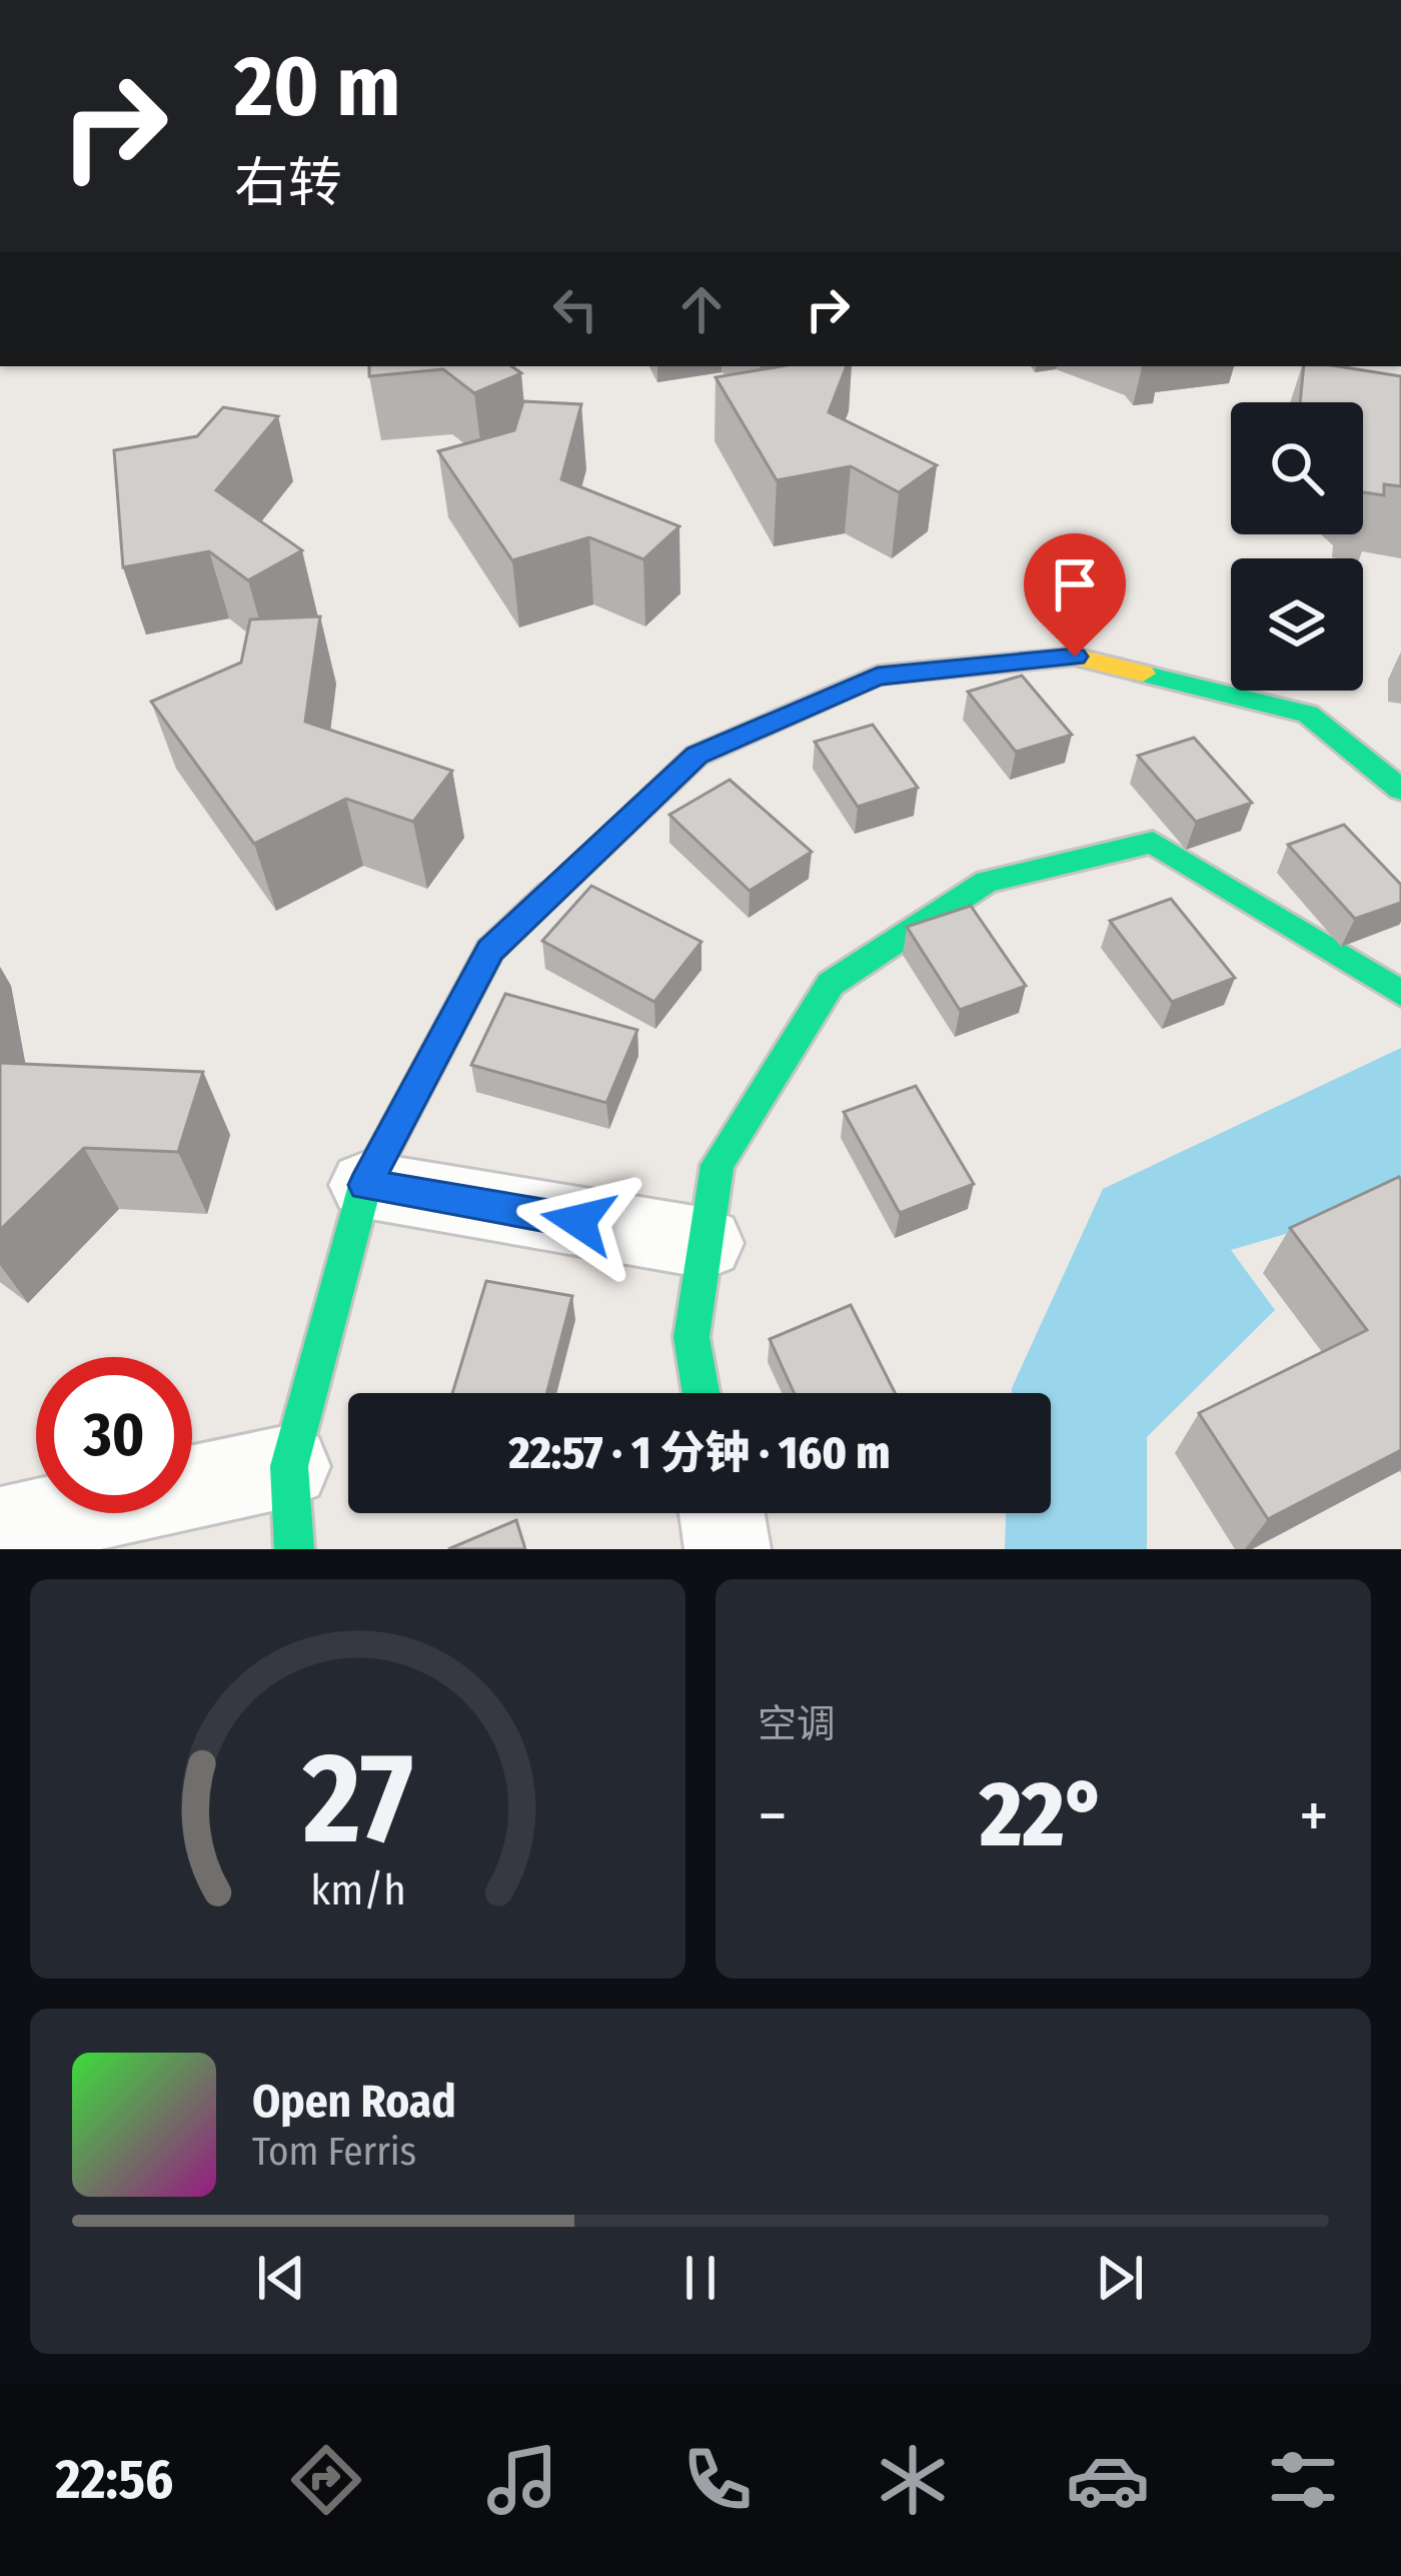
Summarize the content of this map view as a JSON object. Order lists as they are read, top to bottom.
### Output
{
  "page": {
    "turn": ["20 m", "右转"],
    "limit": "30",
    "trip": "22:57 · 1 分钟 · 160 m",
    "tile": "空调",
    "heat": ["−", "22°", "+"],
    "song": ["Open Road", "Tom Ferris"],
    "tabs": "22:56",
    "gauge": ["27", "km/h"]
  }
}
